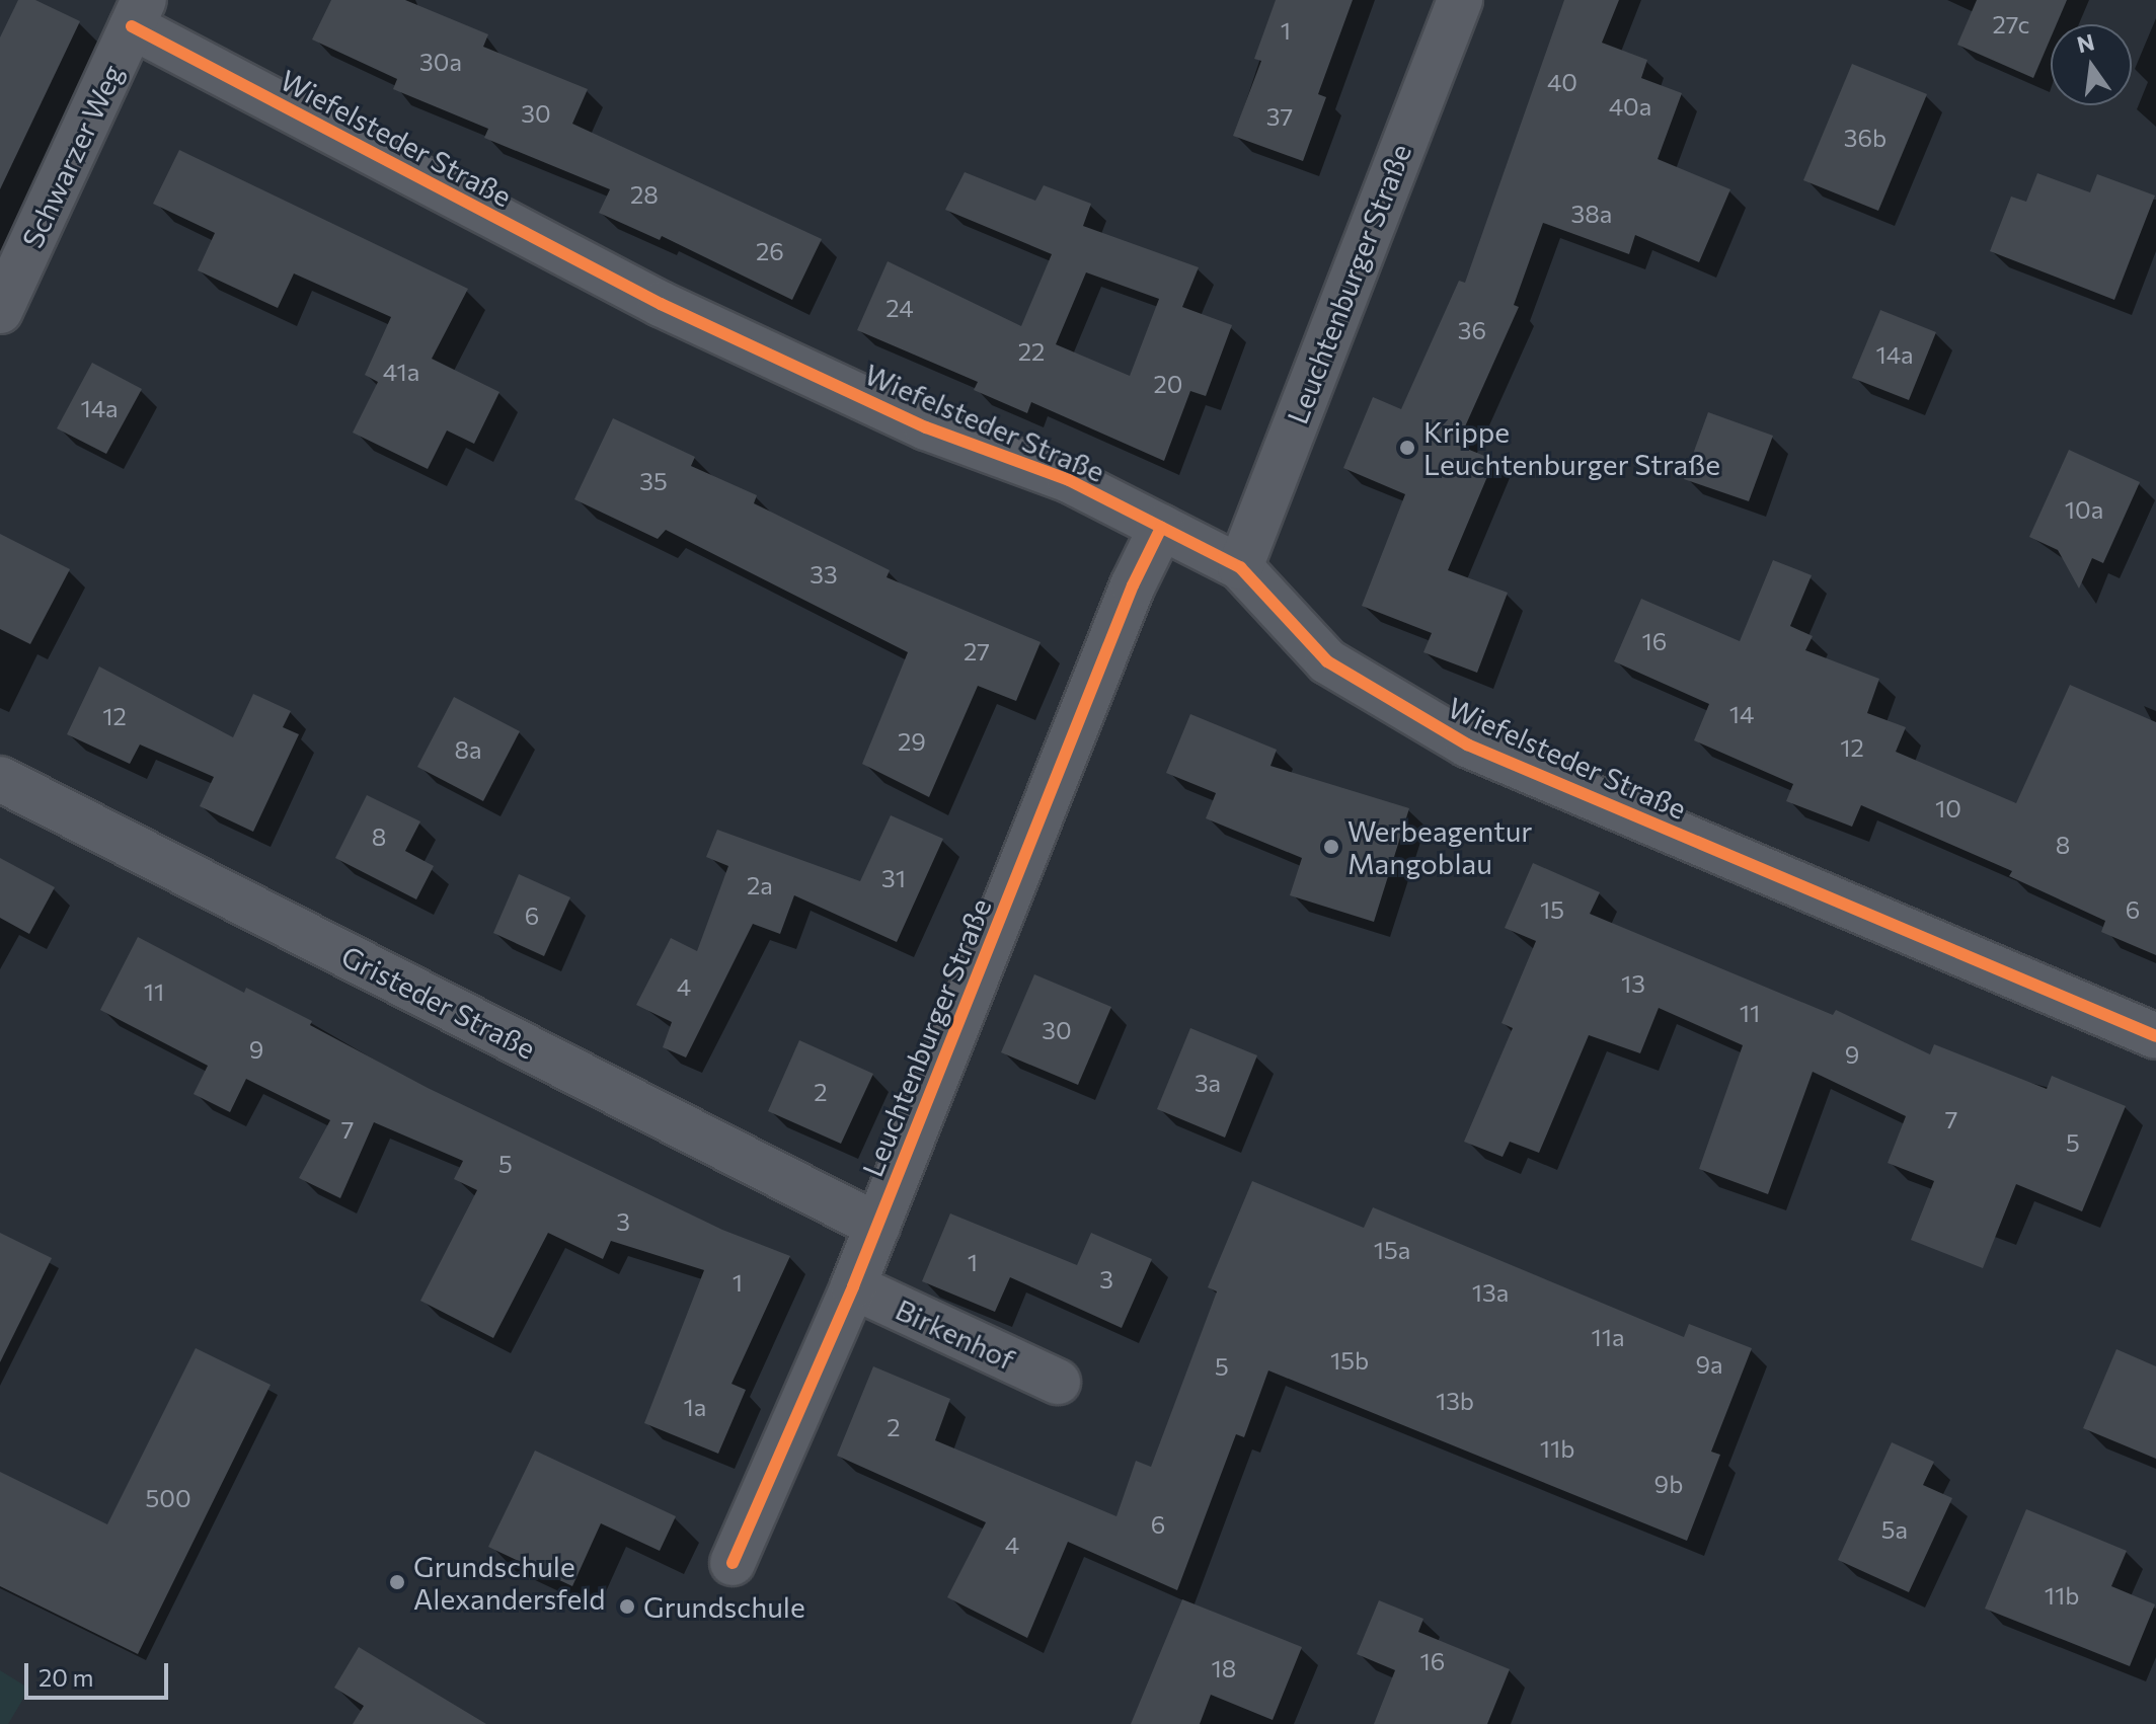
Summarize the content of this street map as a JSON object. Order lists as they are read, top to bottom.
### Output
{
  "streets": {
    "street": [
      "Wiefelsteder Straße",
      "Schwarzer Weg",
      "Leuchtenburger Straße",
      "Gristeder Straße",
      "Birkenhof"
    ]
  },
  "crossings": [
    ["Wiefelsteder Straße", "Schwarzer Weg"],
    ["Wiefelsteder Straße", "Leuchtenburger Straße"],
    ["Leuchtenburger Straße", "Gristeder Straße"],
    ["Leuchtenburger Straße", "Birkenhof"]
  ],
  "places": [
    "Krippe Leuchtenburger Straße",
    "Werbeagentur Mangoblau",
    "Grundschule Alexandersfeld",
    "Grundschule"
  ],
  "house_numbers": [
    "27c",
    "1",
    "30a",
    "40",
    "40a",
    "30",
    "37",
    "36b",
    "28",
    "38a",
    "26",
    "24",
    "36",
    "22",
    "14a",
    "41a",
    "20",
    "14a",
    "35",
    "10a",
    "33",
    "16",
    "27",
    "14",
    "12",
    "29",
    "12",
    "8a",
    "10",
    "8",
    "8",
    "31",
    "2a",
    "15",
    "6",
    "6",
    "13",
    "4",
    "11",
    "11",
    "30",
    "9",
    "9",
    "3a",
    "2",
    "7",
    "7",
    "5",
    "5",
    "3",
    "15a",
    "1",
    "3",
    "1",
    "13a",
    "11a",
    "15b",
    "9a",
    "5",
    "13b",
    "1a",
    "2",
    "11b",
    "9b",
    "500",
    "6",
    "5a",
    "4",
    "11b",
    "16",
    "18"
  ],
  "scale_bar": "20 m",
  "north": "top"
}
